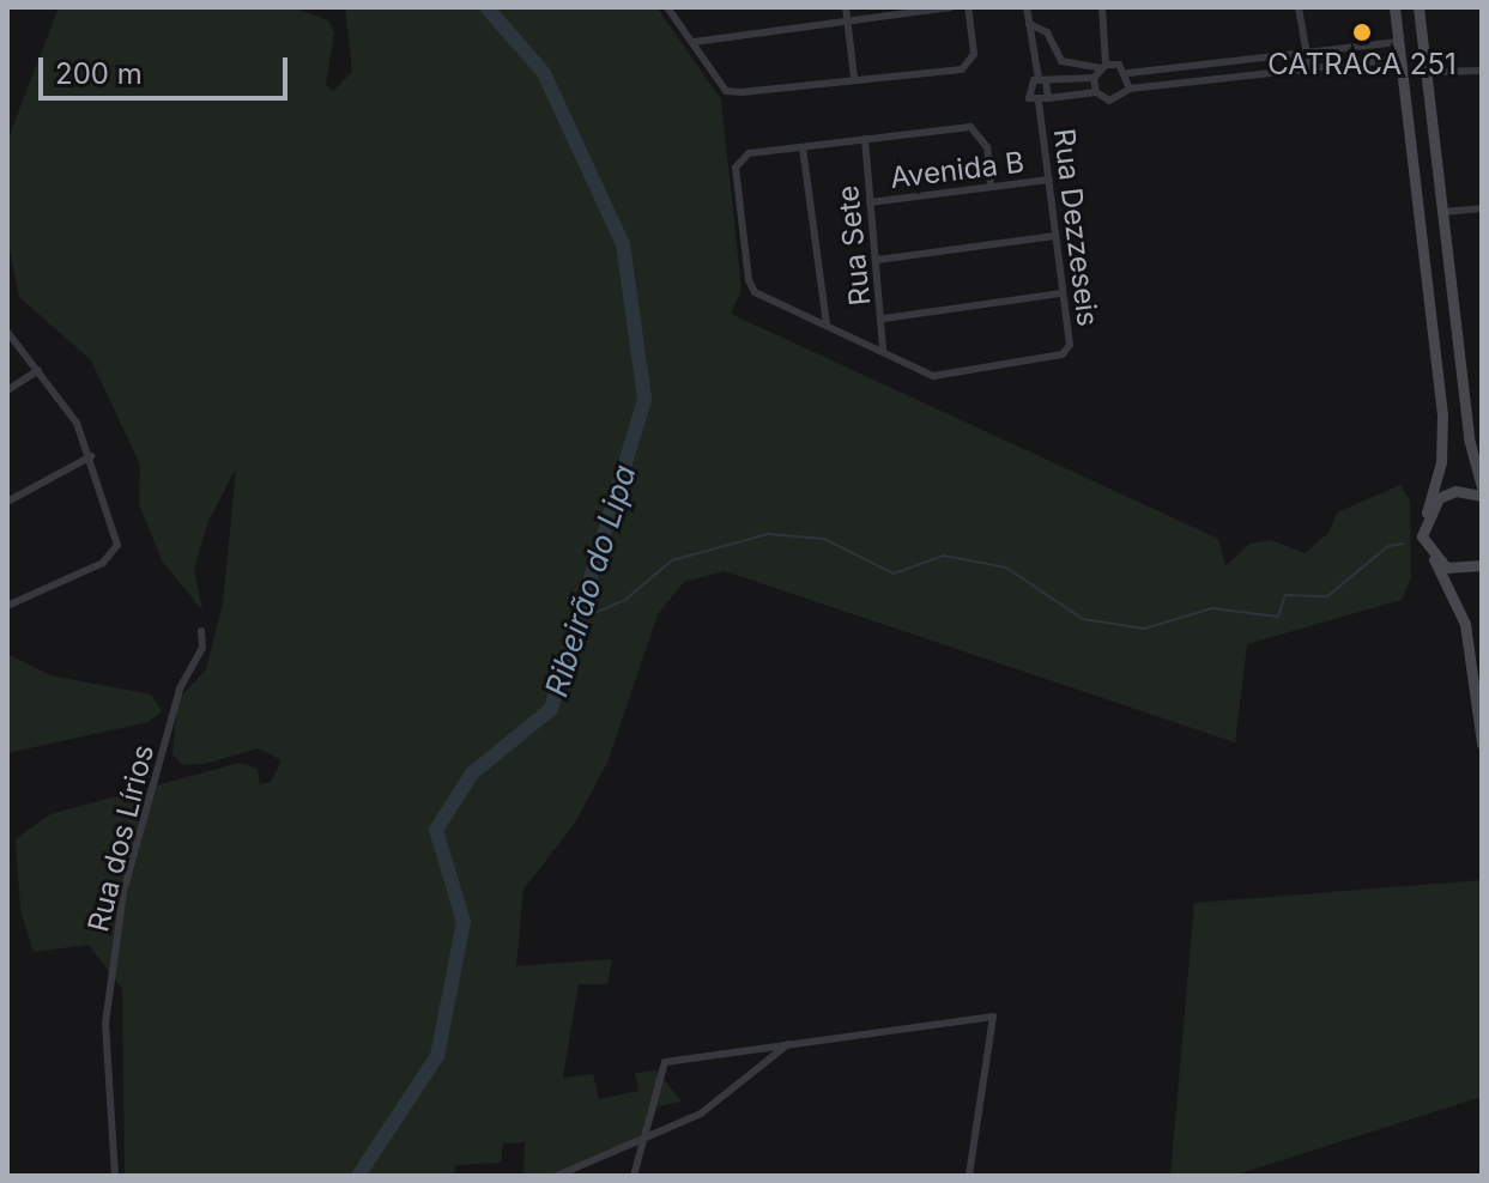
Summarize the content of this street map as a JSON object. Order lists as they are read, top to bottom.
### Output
{
  "streets": {
    "street": [
      "Avenida B",
      "Rua Dezzeseis",
      "Rua Sete",
      "Rua dos Lírios"
    ]
  },
  "crossings": [
    ["Avenida B", "Rua Dezzeseis"],
    ["Avenida B", "Rua Sete"],
    ["Rua Dezzeseis", "Rua Sete"]
  ],
  "water": ["Ribeirão do Lipa"],
  "places": ["CATRACA 251"],
  "scale_bar": "200 m"
}
